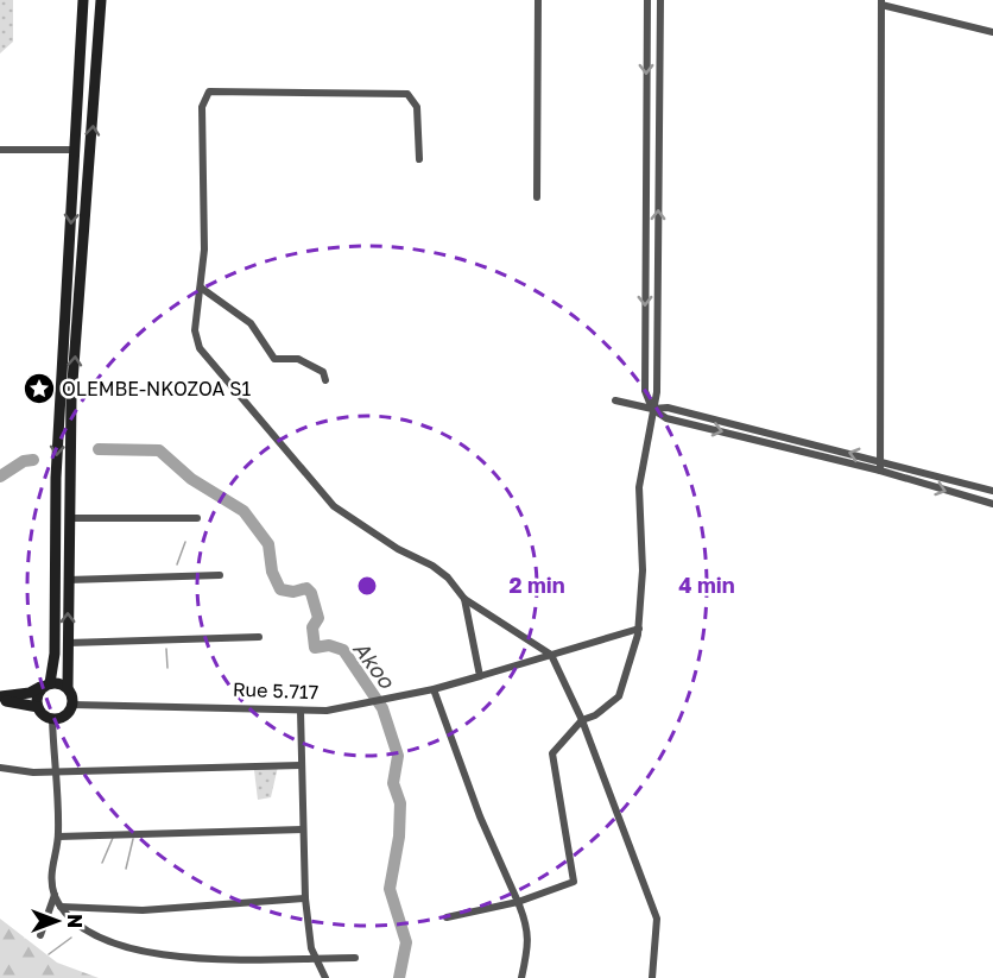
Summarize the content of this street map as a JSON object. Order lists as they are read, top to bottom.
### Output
{
  "streets": {
    "street": ["Rue 5.717"]
  },
  "water": ["Akoo"],
  "places": {
    "place": ["OLEMBE-NKOZOA S1"]
  },
  "north": "right",
  "rings": ["2 min", "4 min"]
}
